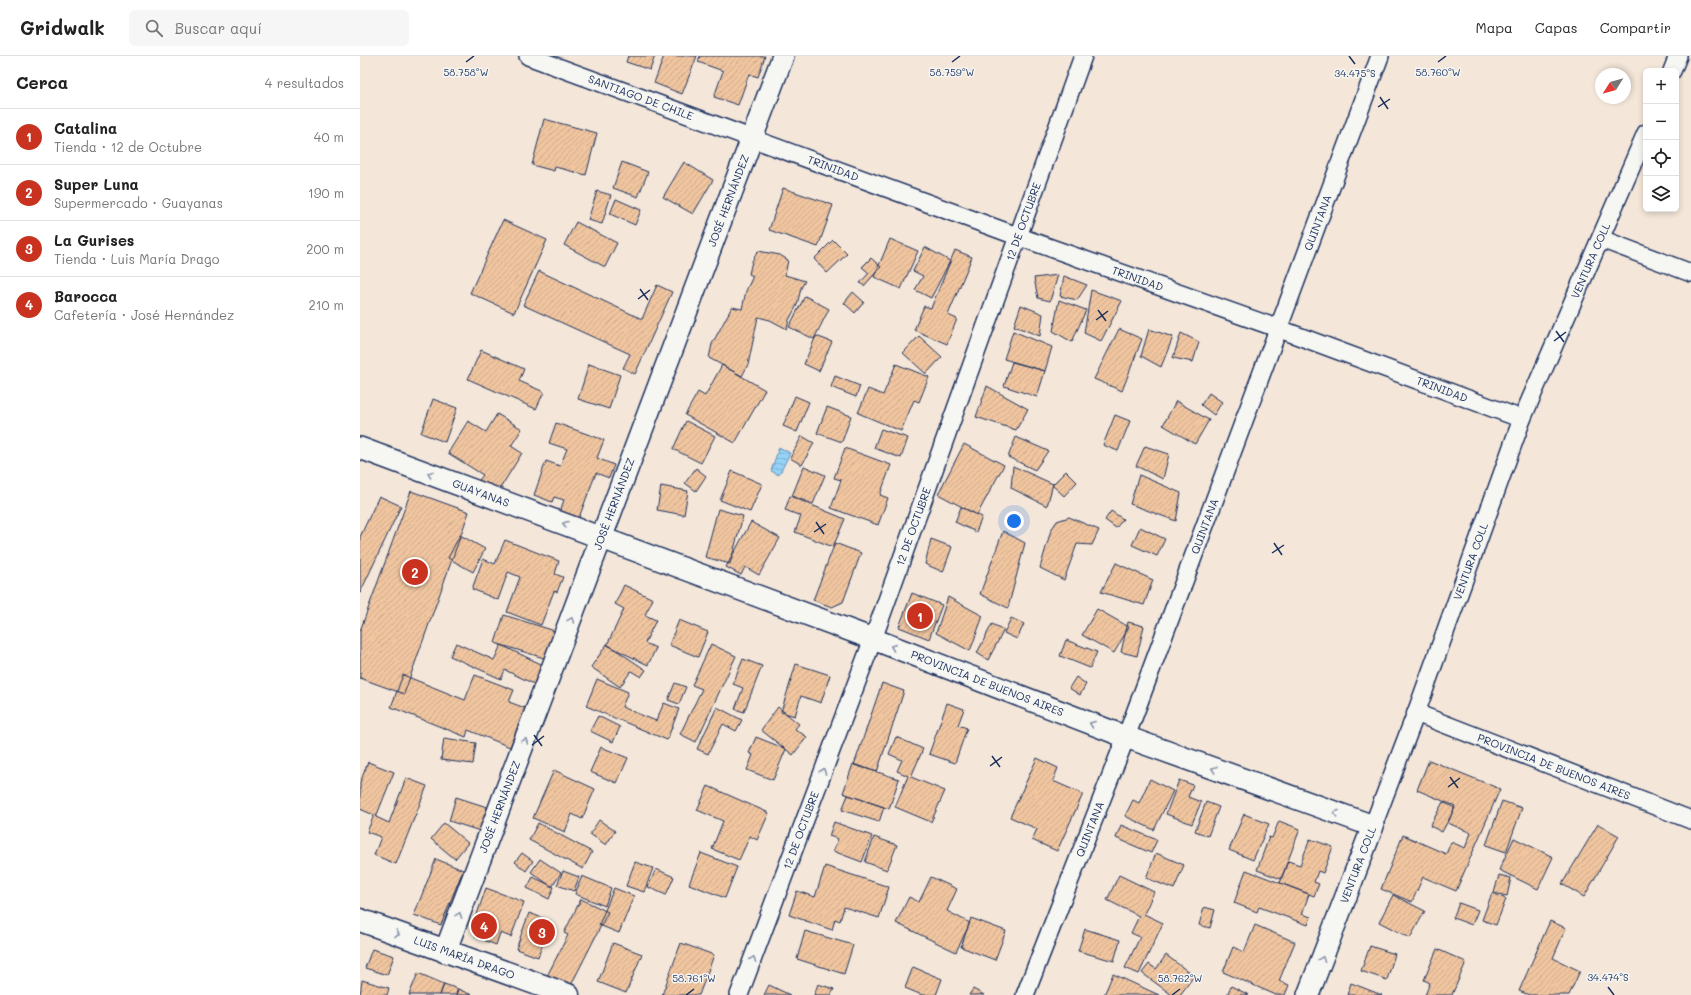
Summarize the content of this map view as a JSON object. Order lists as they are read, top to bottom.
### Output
{
  "streets": {
    "main road": ["LUIS MARÍA DRAGO"],
    "street": [
      "SANTIAGO DE CHILE",
      "TRINIDAD",
      "JOSÉ HERNÁNDEZ",
      "12 DE OCTUBRE",
      "QUINTANA",
      "VENTURA COLL",
      "GUAYANAS",
      "PROVINCIA DE BUENOS AIRES"
    ]
  },
  "crossings": [
    ["SANTIAGO DE CHILE", "TRINIDAD"],
    ["SANTIAGO DE CHILE", "JOSÉ HERNÁNDEZ"],
    ["TRINIDAD", "JOSÉ HERNÁNDEZ"],
    ["TRINIDAD", "12 DE OCTUBRE"],
    ["TRINIDAD", "QUINTANA"],
    ["TRINIDAD", "VENTURA COLL"],
    ["JOSÉ HERNÁNDEZ", "GUAYANAS"],
    ["JOSÉ HERNÁNDEZ", "PROVINCIA DE BUENOS AIRES"],
    ["JOSÉ HERNÁNDEZ", "LUIS MARÍA DRAGO"],
    ["12 DE OCTUBRE", "PROVINCIA DE BUENOS AIRES"],
    ["QUINTANA", "PROVINCIA DE BUENOS AIRES"],
    ["VENTURA COLL", "PROVINCIA DE BUENOS AIRES"],
    ["GUAYANAS", "PROVINCIA DE BUENOS AIRES"]
  ],
  "one_way": [
    "JOSÉ HERNÁNDEZ",
    "12 DE OCTUBRE",
    "GUAYANAS",
    "PROVINCIA DE BUENOS AIRES",
    "LUIS MARÍA DRAGO"
  ],
  "north": "bottom left",
  "page": {
    "header": "Gridwalk",
    "search": "Buscar aquí",
    "nav": ["Mapa", "Capas", "Compartir"],
    "heading": ["Cerca", "4 resultados"],
    "map_buttons": ["+", "−"],
    "list": [
      {
        "mark": "1",
        "name": "Catalina",
        "note": "Tienda · 12 de Octubre",
        "value": "40 m"
      },
      {
        "mark": "2",
        "name": "Super Luna",
        "note": "Supermercado · Guayanas",
        "value": "190 m"
      },
      {
        "mark": "3",
        "name": "La Gurises",
        "note": "Tienda · Luis María Drago",
        "value": "200 m"
      },
      {
        "mark": "4",
        "name": "Barocca",
        "note": "Cafetería · José Hernández",
        "value": "210 m"
      }
    ],
    "pins": [
      "2",
      "1",
      "4",
      "3"
    ]
  },
  "coordinates": [
    "58.758°W",
    "58.759°W",
    "58.760°W",
    "34.475°S",
    "34.474°S",
    "58.761°W",
    "58.762°W"
  ]
}
